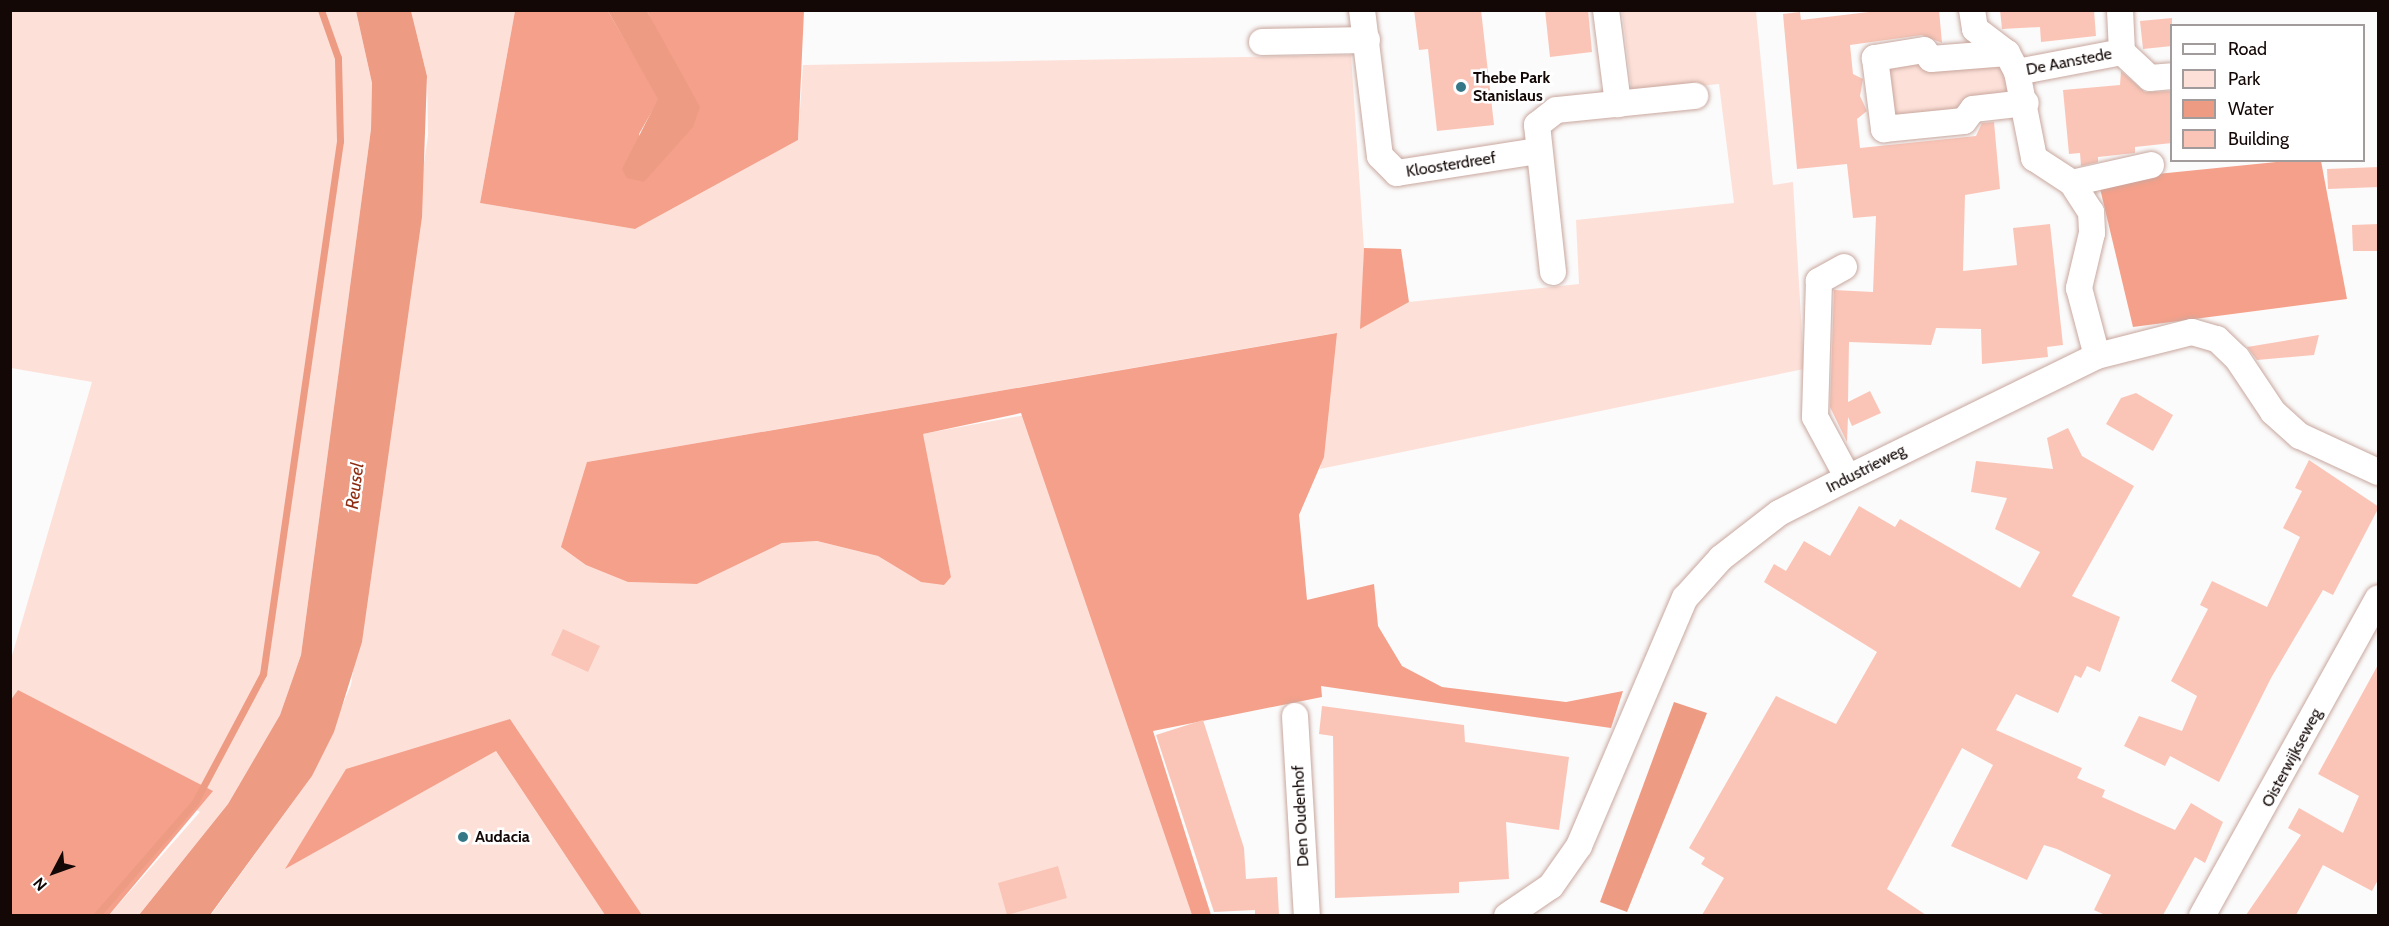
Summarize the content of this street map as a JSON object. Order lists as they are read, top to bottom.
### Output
{
  "streets": {
    "street": [
      "De Aanstede",
      "Kloosterdreef",
      "Industrieweg",
      "Oisterwijkseweg",
      "Den Oudenhof"
    ]
  },
  "crossings": [
    ["De Aanstede", "Industrieweg"]
  ],
  "water": ["Reusel"],
  "places": ["Thebe Park Stanislaus", "Audacia"],
  "legend": [
    "Road",
    "Park",
    "Water",
    "Building"
  ],
  "north": "bottom left"
}
